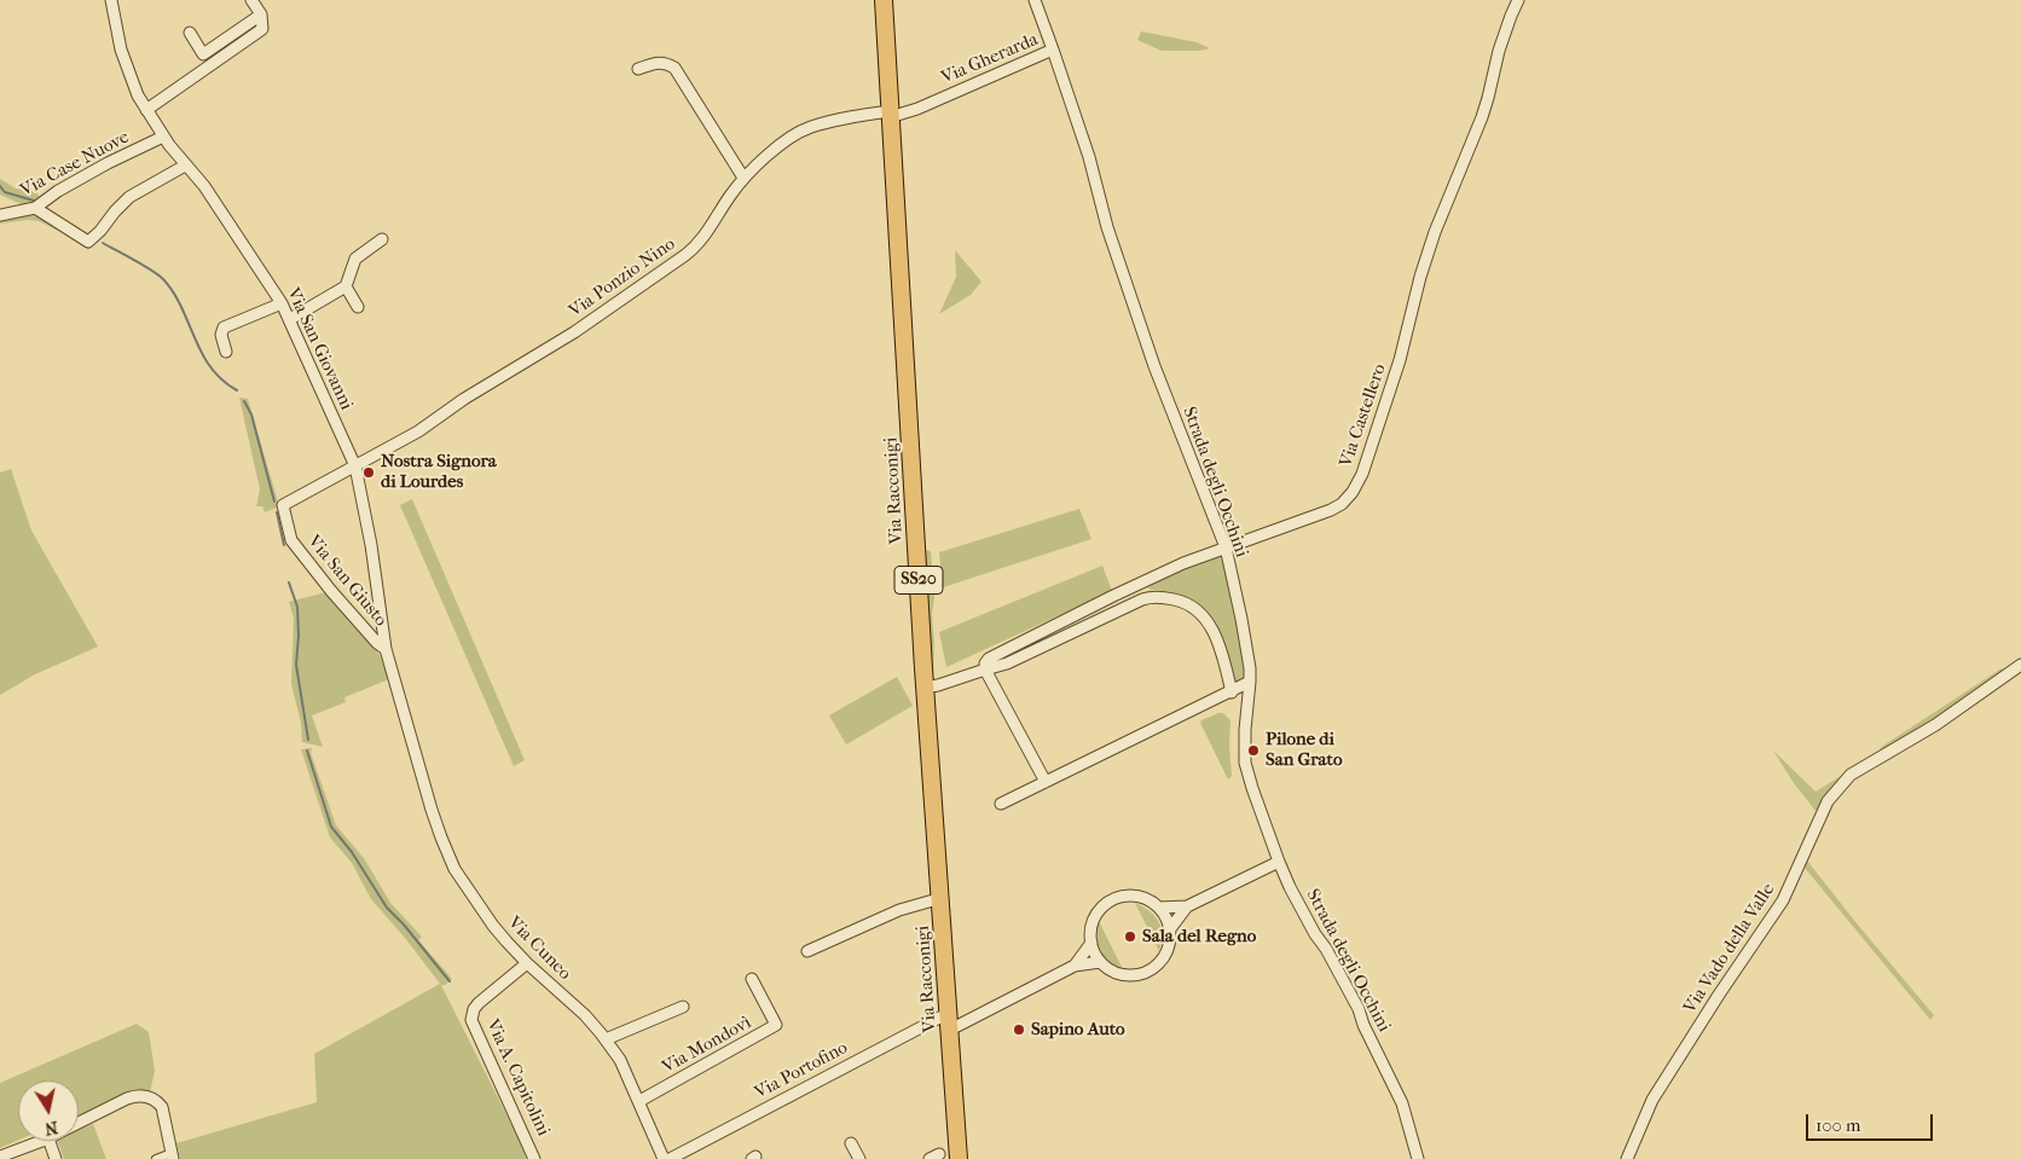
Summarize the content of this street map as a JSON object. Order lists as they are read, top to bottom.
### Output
{
  "streets": {
    "main road": ["Via Racconigi", "SS20"],
    "street": [
      "Via Gherarda",
      "Via Case Nuove",
      "Via Ponzio Nino",
      "Via San Giovanni",
      "Via Castellero",
      "Strada degli Occhini",
      "Via San Giusto",
      "Via Cuneo",
      "Via Vado della Valle",
      "Via Mondovì",
      "Via Portofino",
      "Via A. Capitolini"
    ]
  },
  "crossings": [
    ["Via Gherarda", "Via Ponzio Nino"],
    ["Via Gherarda", "Strada degli Occhini"],
    ["Via Gherarda", "Via Racconigi"],
    ["Via Case Nuove", "Via San Giovanni"],
    ["Via Ponzio Nino", "Via San Giovanni"],
    ["Via Ponzio Nino", "Via Racconigi"],
    ["Via Ponzio Nino", "Via San Giusto"],
    ["Via San Giovanni", "Via San Giusto"],
    ["Via San Giovanni", "Via Cuneo"],
    ["Via Castellero", "Strada degli Occhini"],
    ["Via Castellero", "Via Racconigi"],
    ["Via Racconigi", "Via Portofino"],
    ["Via Cuneo", "Via Mondovì"],
    ["Via Cuneo", "Via A. Capitolini"]
  ],
  "places": [
    "Nostra Signora di Lourdes",
    "Pilone di San Grato",
    "Sala del Regno",
    "Sapino Auto"
  ],
  "scale_bar": "100 m",
  "north": "bottom"
}
